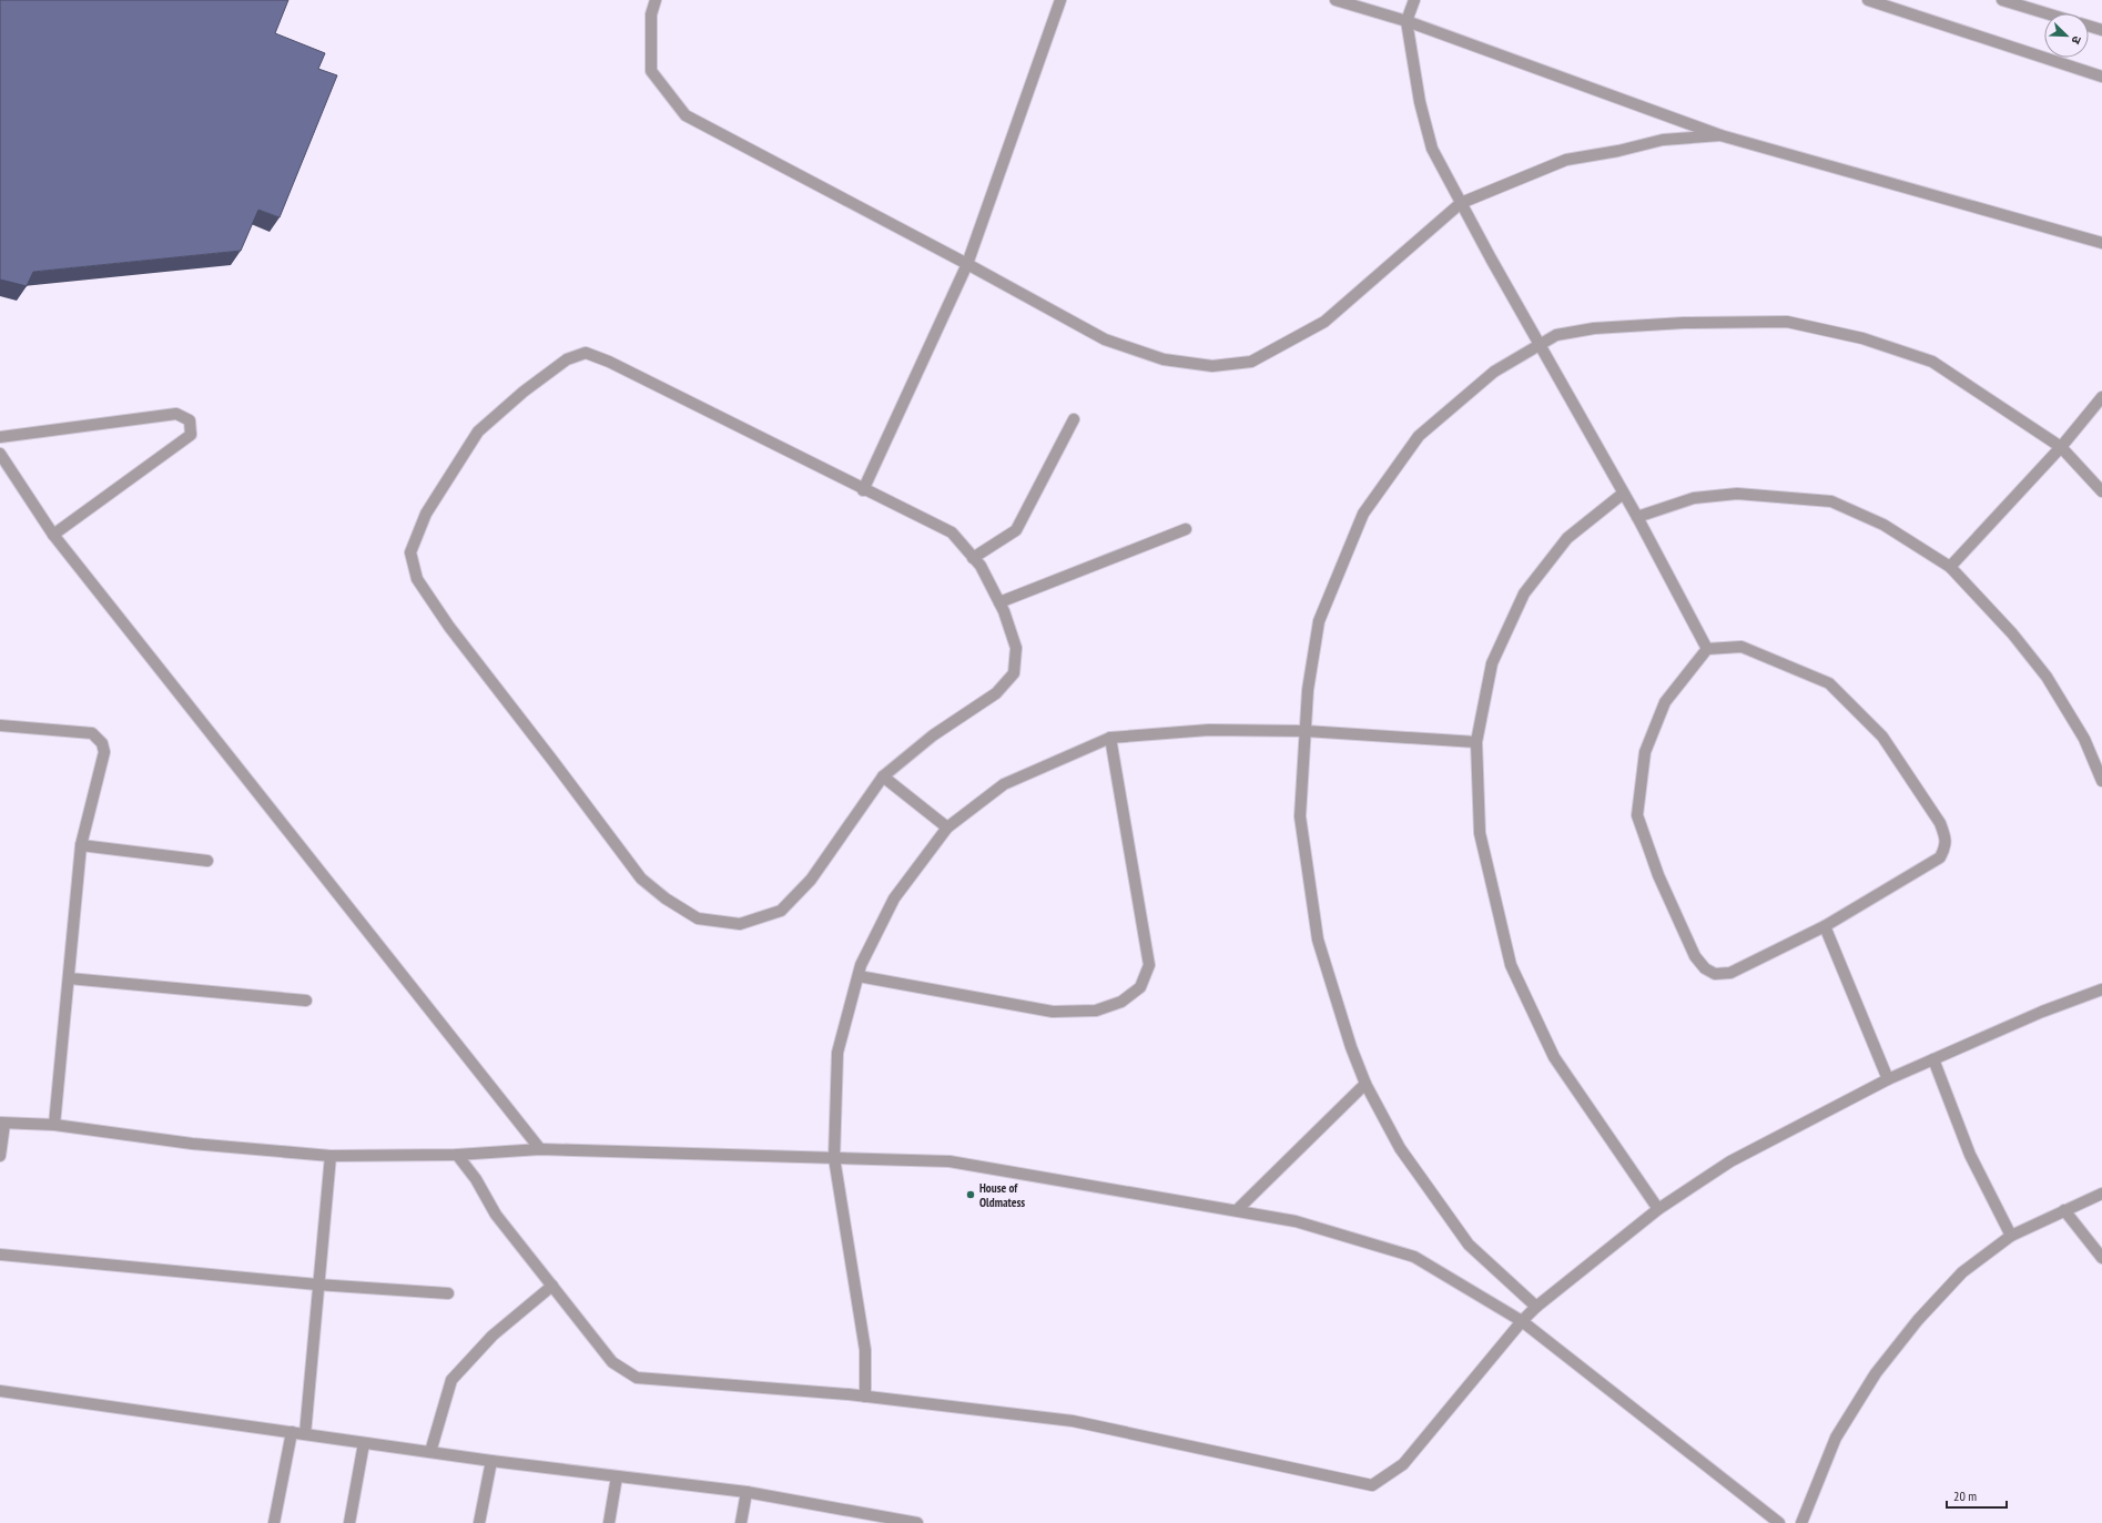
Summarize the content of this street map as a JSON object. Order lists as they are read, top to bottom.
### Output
{
  "places": ["House of Oldmatess"],
  "scale_bar": "20 m",
  "north": "bottom right"
}
